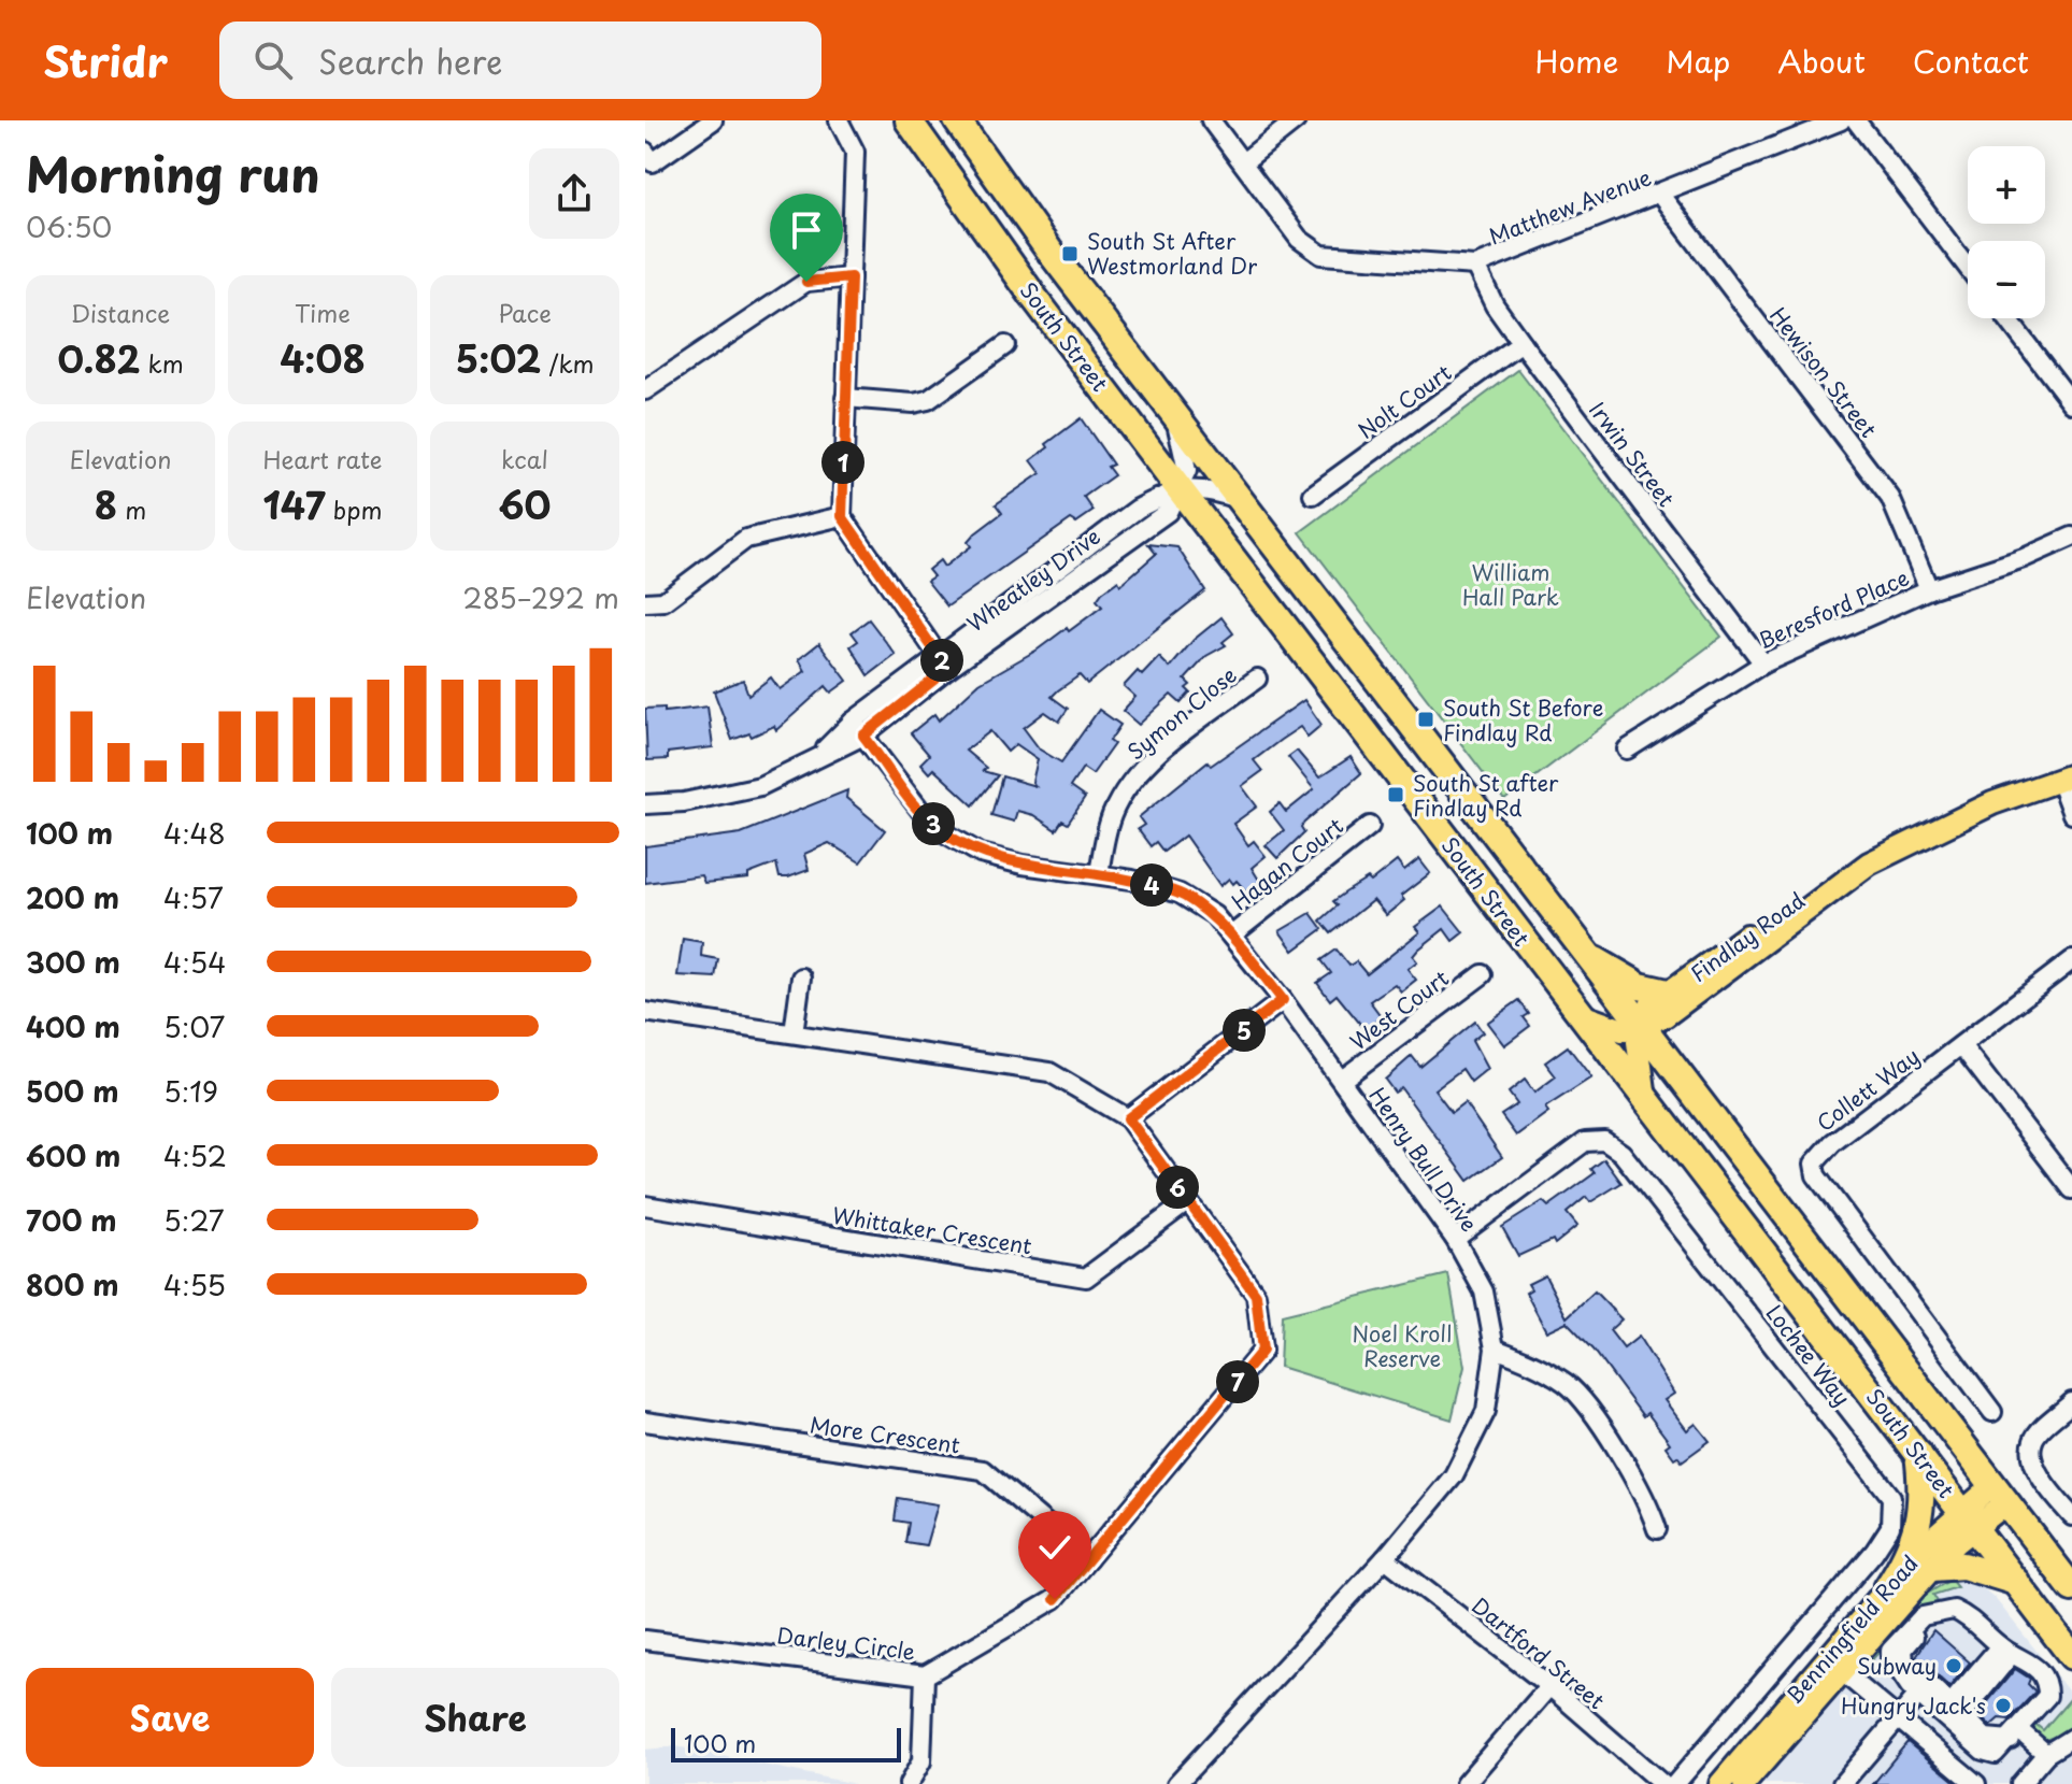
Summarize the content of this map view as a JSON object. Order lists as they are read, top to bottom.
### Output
{
  "streets": {
    "highway": ["South Street"],
    "main road": ["Findlay Road", "Benningfield Road"],
    "street": [
      "Matthew Avenue",
      "Hewison Street",
      "Nolt Court",
      "Irwin Street",
      "Wheatley Drive",
      "Beresford Place",
      "Symon Close",
      "Hagan Court",
      "West Court",
      "Collett Way",
      "Henry Bull Drive",
      "Whittaker Crescent",
      "Lochee Way",
      "More Crescent",
      "Darley Circle",
      "Dartford Street"
    ]
  },
  "crossings": [
    ["Matthew Avenue", "Hewison Street"],
    ["Matthew Avenue", "Irwin Street"],
    ["South Street", "Wheatley Drive"],
    ["South Street", "Findlay Road"],
    ["South Street", "Benningfield Road"],
    ["Hewison Street", "Beresford Place"],
    ["Nolt Court", "Irwin Street"],
    ["Irwin Street", "Beresford Place"],
    ["Wheatley Drive", "Henry Bull Drive"],
    ["Symon Close", "Henry Bull Drive"],
    ["Hagan Court", "Henry Bull Drive"],
    ["West Court", "Henry Bull Drive"],
    ["Henry Bull Drive", "Lochee Way"],
    ["Henry Bull Drive", "Dartford Street"],
    ["Whittaker Crescent", "Darley Circle"],
    ["More Crescent", "Darley Circle"]
  ],
  "parks": ["William Hall Park", "Noel Kroll Reserve"],
  "places": {
    "transit": ["South St After Westmorland Dr", "South St Before Findlay Rd", "South St after Findlay Rd"],
    "other": ["Subway", "Hungry Jack's"]
  },
  "scale_bar": "100 m",
  "page": {
    "header": "Stridr",
    "search": "Search here",
    "nav": [
      "Home",
      "Map",
      "About",
      "Contact"
    ],
    "heading": ["Morning run", "06:50"],
    "map_buttons": ["+", "−"],
    "stats": [
      ["Distance", "0.82 km"],
      ["Time", "4:08"],
      ["Pace", "5:02 /km"],
      ["Elevation", "8 m"],
      ["Heart rate", "147 bpm"],
      ["kcal", "60"]
    ],
    "pins": [
      "1",
      "2",
      "3",
      "4",
      "5",
      "6",
      "7"
    ],
    "chart": ["Elevation", "285–292 m"],
    "list": [
      {
        "name": "100 m",
        "note": "4:48"
      },
      {
        "name": "200 m",
        "note": "4:57"
      },
      {
        "name": "300 m",
        "note": "4:54"
      },
      {
        "name": "400 m",
        "note": "5:07"
      },
      {
        "name": "500 m",
        "note": "5:19"
      },
      {
        "name": "600 m",
        "note": "4:52"
      },
      {
        "name": "700 m",
        "note": "5:27"
      },
      {
        "name": "800 m",
        "note": "4:55"
      }
    ],
    "buttons": ["Save", "Share"],
    "scale": "100 m"
  }
}
